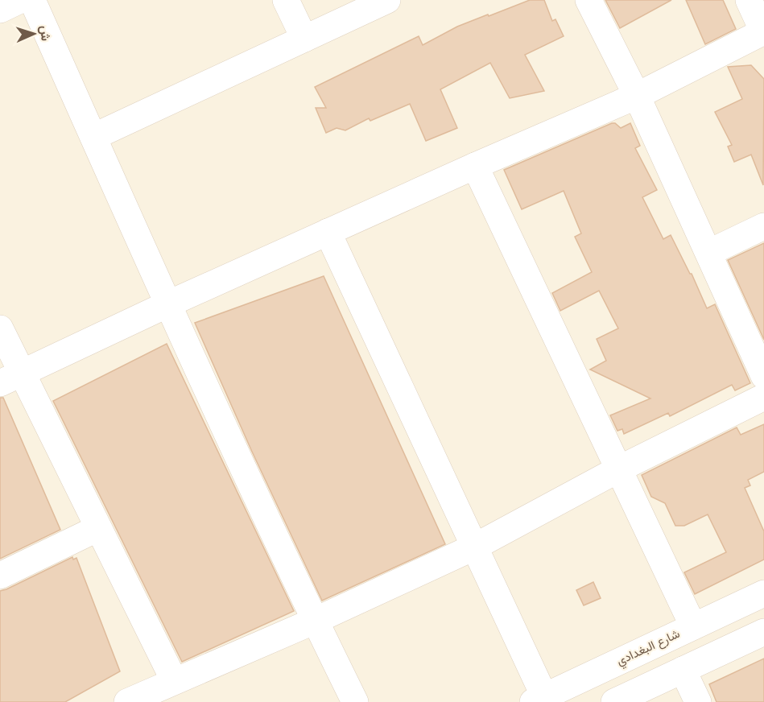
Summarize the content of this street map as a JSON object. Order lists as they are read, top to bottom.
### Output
{
  "streets": {
    "street": ["شارع البغدادي"]
  },
  "north": "right"
}
